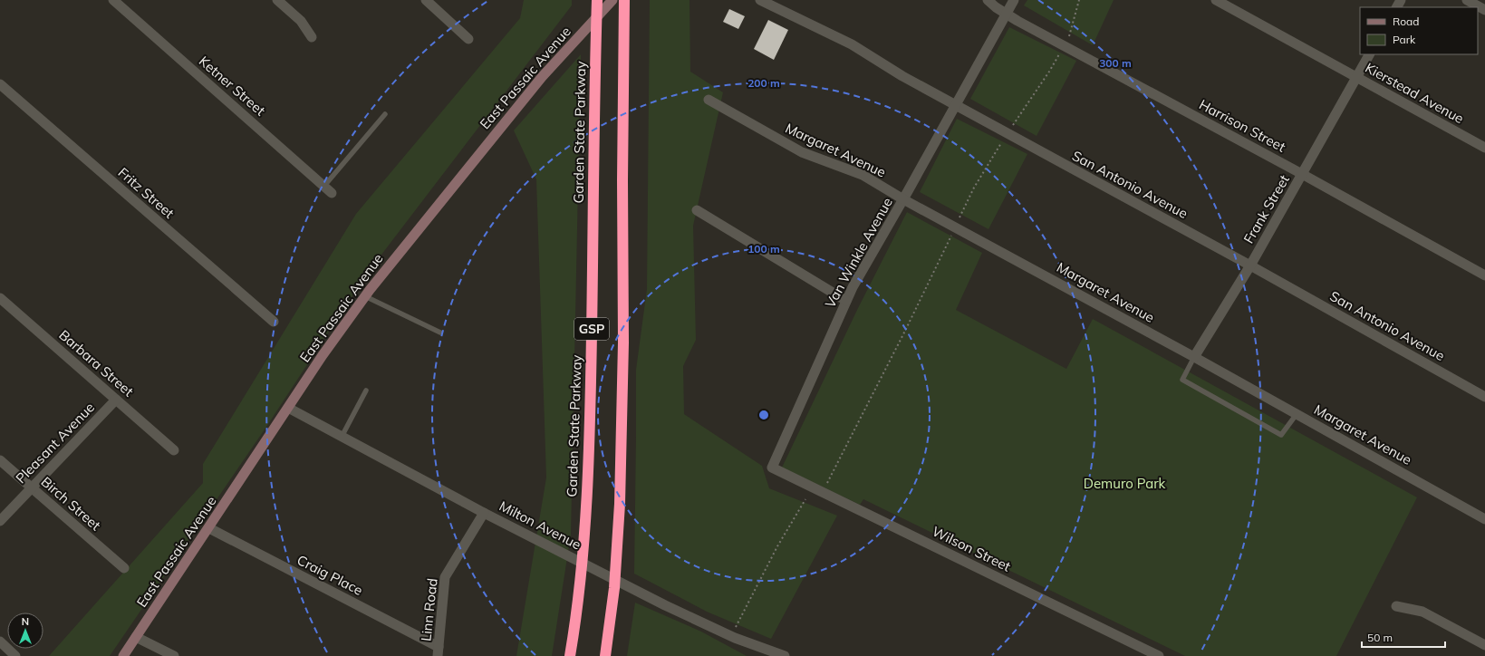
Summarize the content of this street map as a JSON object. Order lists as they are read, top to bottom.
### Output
{
  "streets": {
    "highway": ["Garden State Parkway", "GSP"],
    "main road": ["East Passaic Avenue"],
    "street": [
      "Ketner Street",
      "Kierstead Avenue",
      "Harrison Street",
      "Margaret Avenue",
      "San Antonio Avenue",
      "Fritz Street",
      "Frank Street",
      "Van Winkle Avenue",
      "Barbara Street",
      "Pleasant Avenue",
      "Birch Street",
      "Milton Avenue",
      "Wilson Street",
      "Craig Place",
      "Linn Road"
    ]
  },
  "crossings": [
    ["East Passaic Avenue", "Milton Avenue"],
    ["East Passaic Avenue", "Craig Place"],
    ["Kierstead Avenue", "Frank Street"],
    ["Harrison Street", "Frank Street"],
    ["Harrison Street", "Van Winkle Avenue"],
    ["Margaret Avenue", "Frank Street"],
    ["Margaret Avenue", "Van Winkle Avenue"],
    ["San Antonio Avenue", "Frank Street"],
    ["San Antonio Avenue", "Van Winkle Avenue"],
    ["Van Winkle Avenue", "Wilson Street"],
    ["Barbara Street", "Pleasant Avenue"],
    ["Pleasant Avenue", "Birch Street"],
    ["Milton Avenue", "Linn Road"],
    ["Craig Place", "Linn Road"]
  ],
  "parks": ["Demuro Park"],
  "legend": ["Road", "Park"],
  "scale_bar": "50 m",
  "north": "top",
  "rings": ["300 m", "200 m", "100 m"]
}
